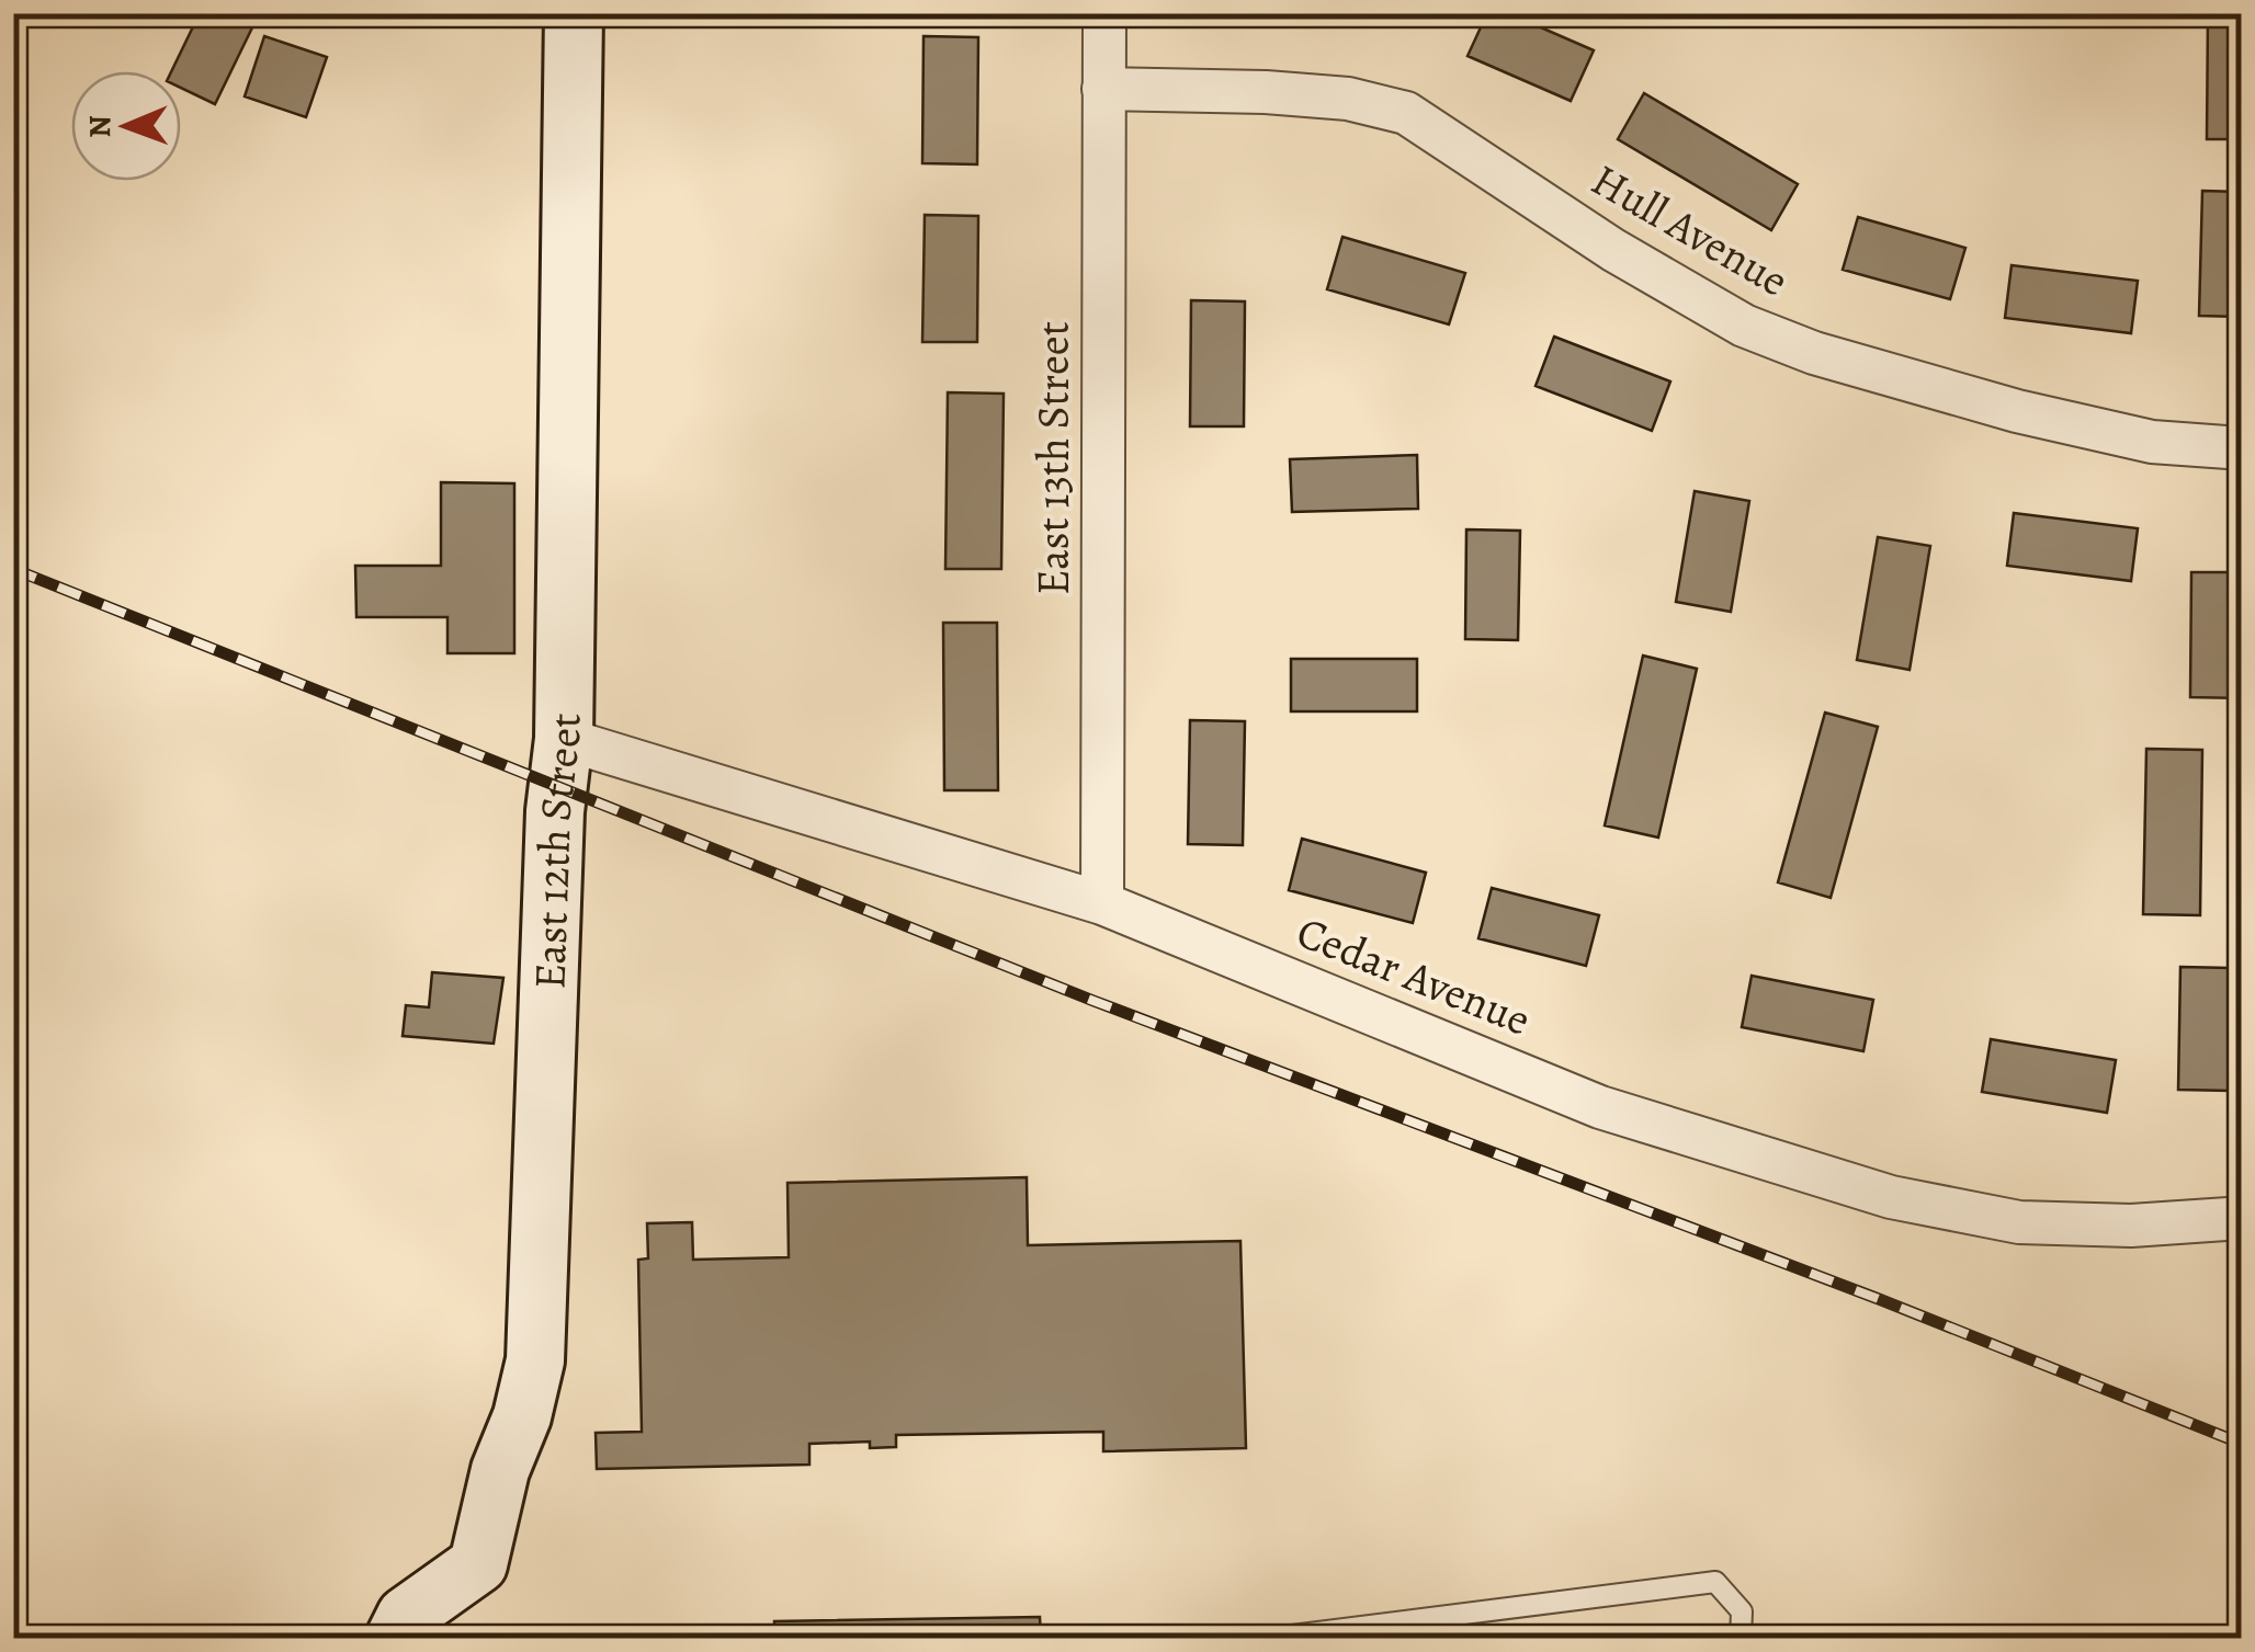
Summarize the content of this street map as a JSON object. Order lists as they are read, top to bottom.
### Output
{
  "streets": {
    "main road": ["East 12th Street"],
    "street": ["Hull Avenue", "East 13th Street", "Cedar Avenue"]
  },
  "crossings": [
    ["Hull Avenue", "East 13th Street"],
    ["East 13th Street", "Cedar Avenue"],
    ["East 12th Street", "Cedar Avenue"]
  ],
  "north": "left"
}
